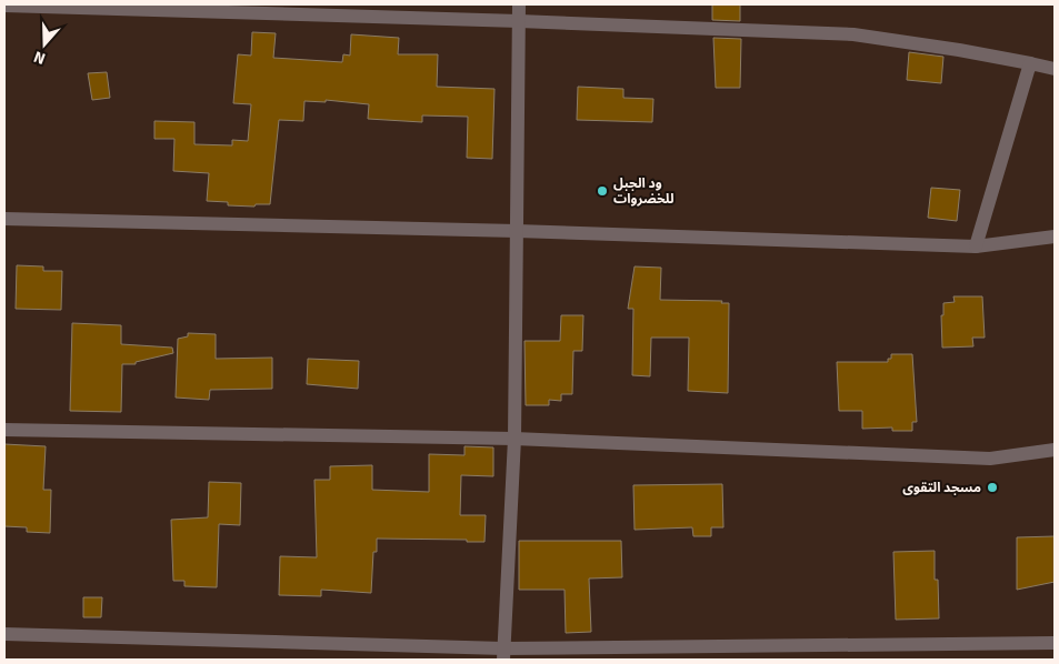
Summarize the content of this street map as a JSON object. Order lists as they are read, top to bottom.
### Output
{
  "places": ["ود الجبل للخضروات", "مسجد التقوى"],
  "north": "bottom"
}
